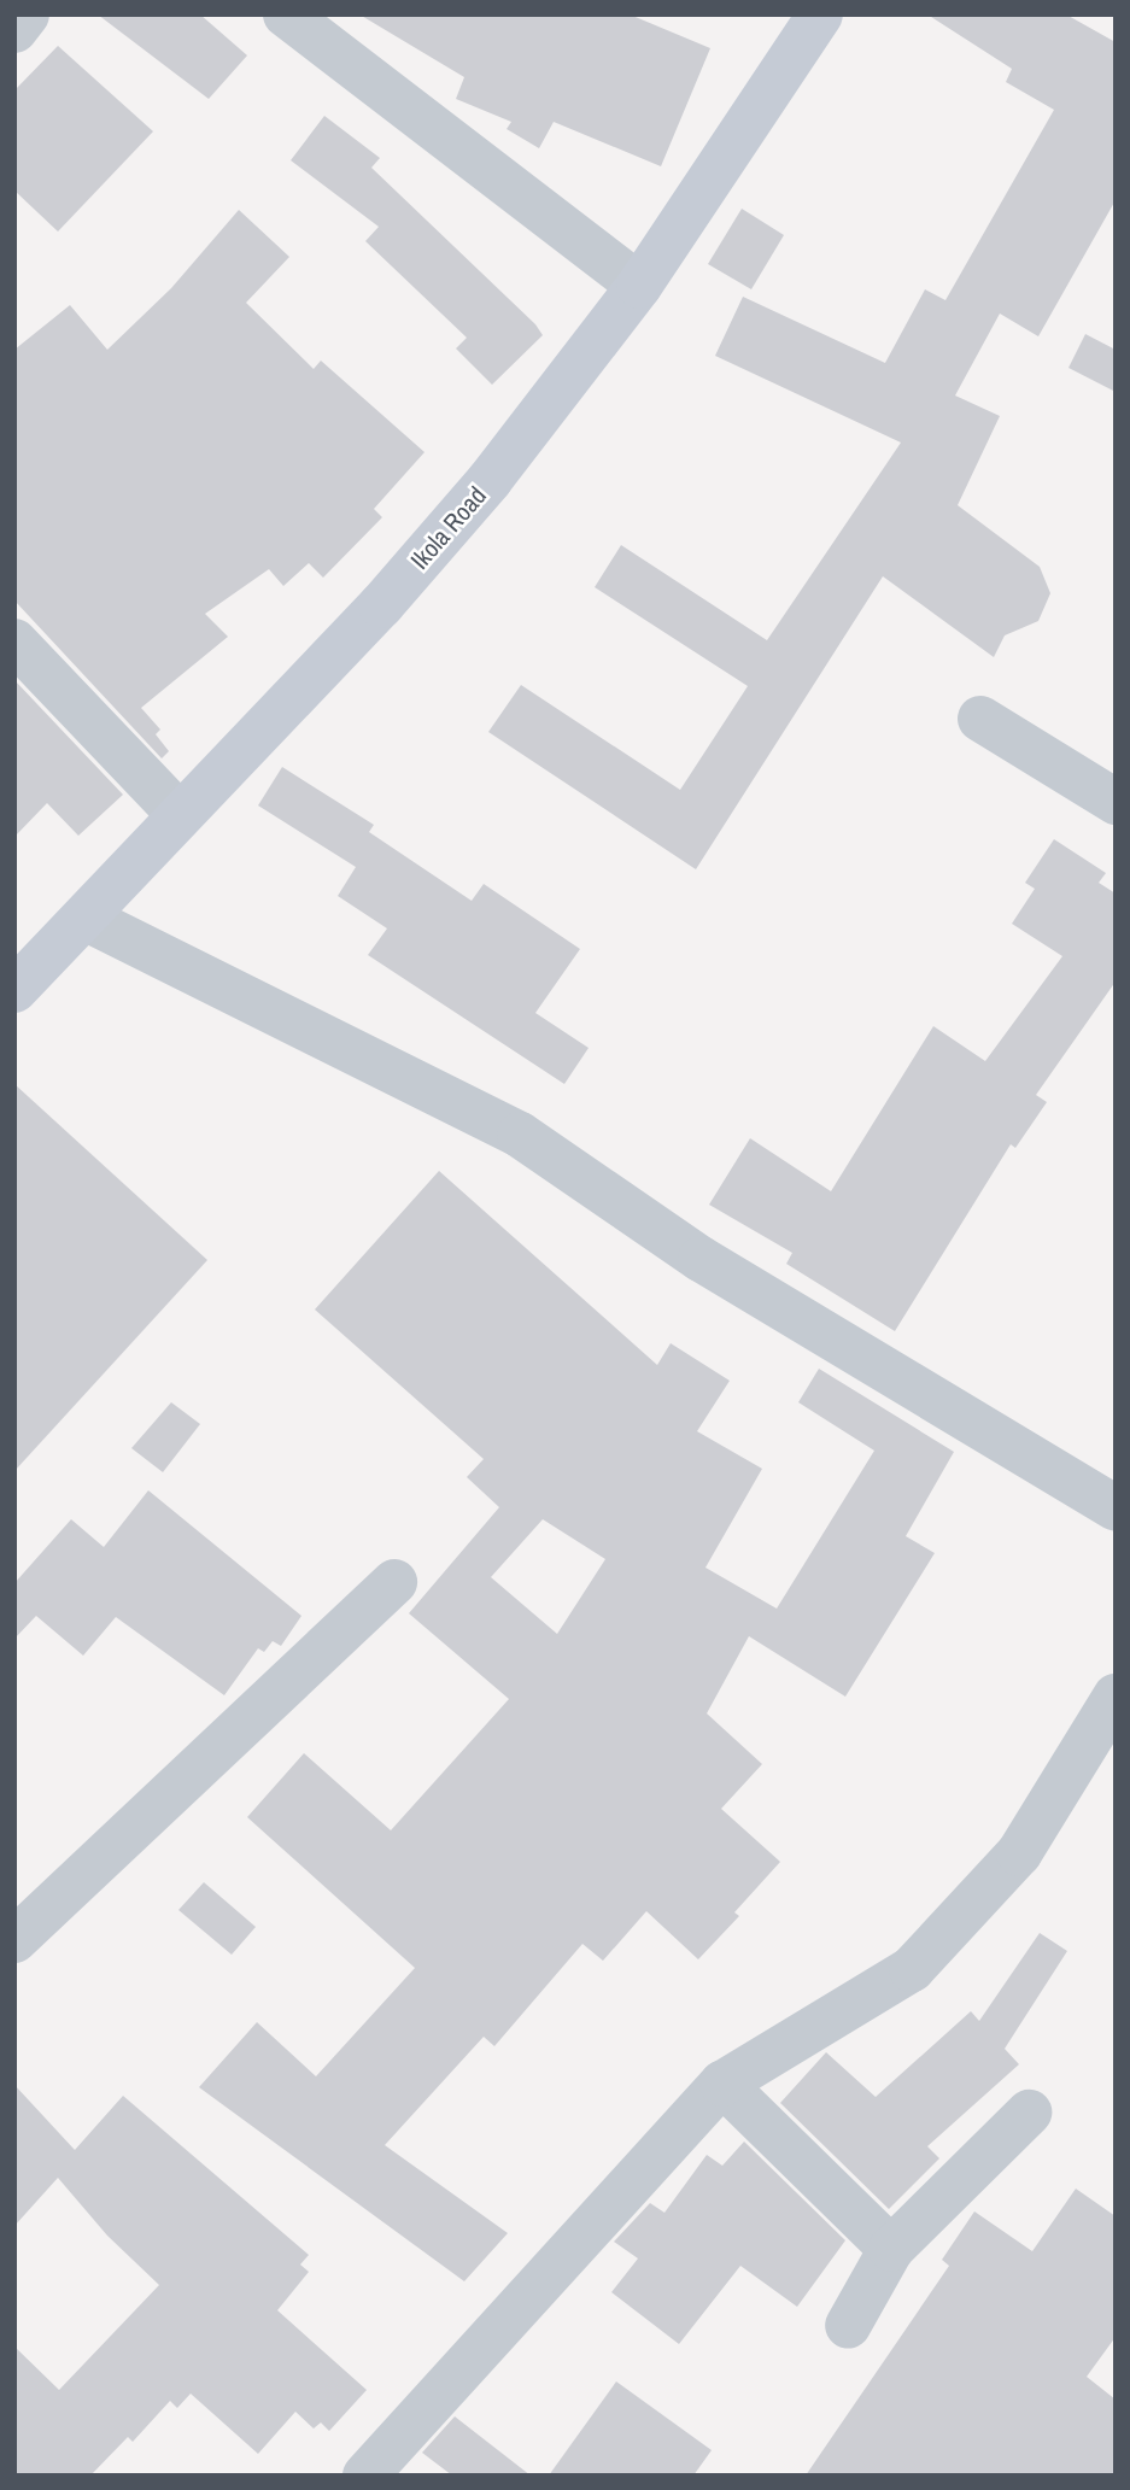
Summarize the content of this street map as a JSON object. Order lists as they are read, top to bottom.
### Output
{
  "streets": {
    "street": ["Ikola Road"]
  }
}
